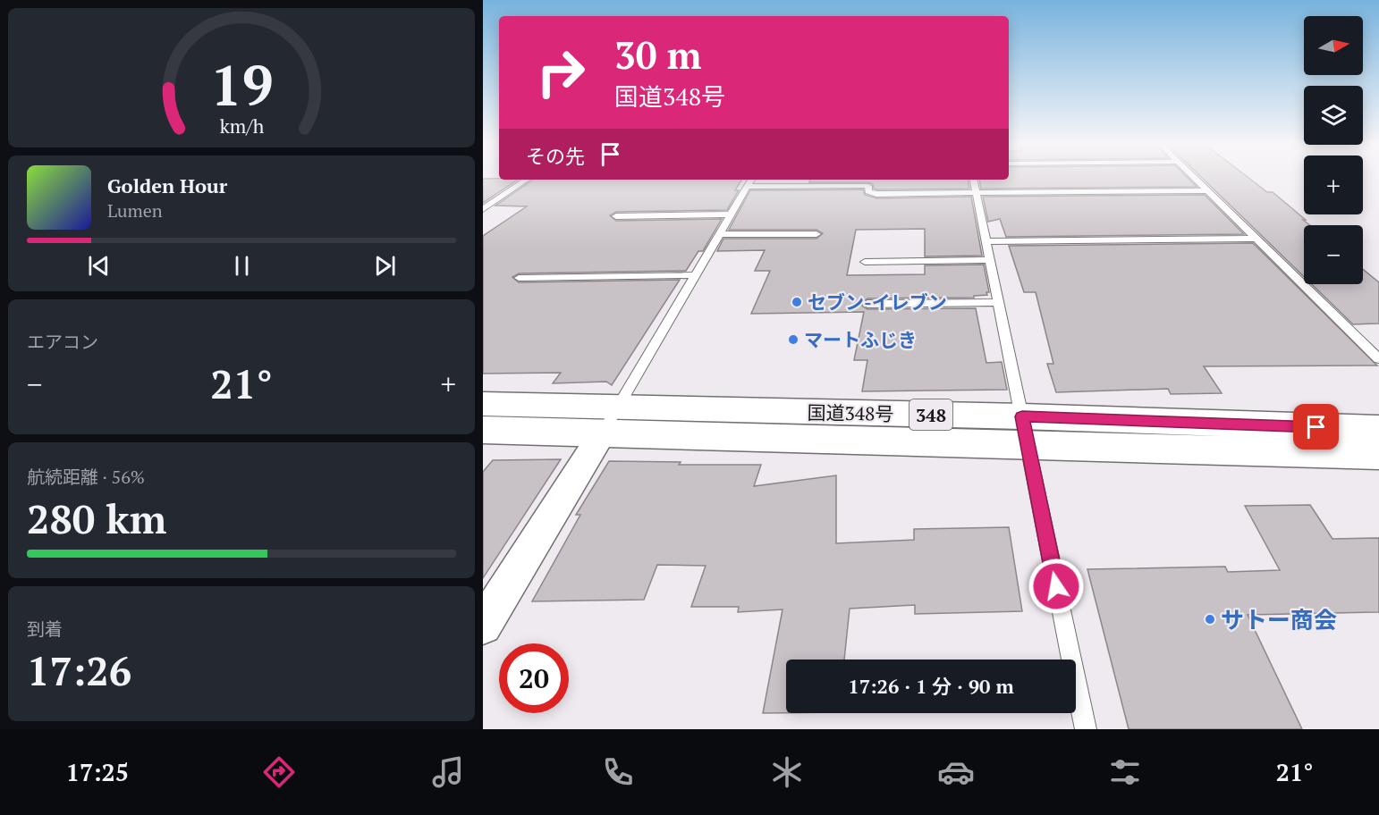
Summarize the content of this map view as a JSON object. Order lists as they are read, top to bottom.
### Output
{
  "streets": {
    "highway": ["国道348号", "348"]
  },
  "places": ["セブン-イレブン", "マートふじき", "サトー商会"],
  "north": "right",
  "page": {
    "map_buttons": ["+", "−"],
    "turn": ["30 m", "国道348号"],
    "then": "その先",
    "song": ["Golden Hour", "Lumen"],
    "tile": [
      "エアコン",
      ["航続距離 · 56%", "280 km"],
      ["到着", "17:26"]
    ],
    "heat": ["−", "21°", "+"],
    "limit": "20",
    "trip": "17:26 · 1 分 · 90 m",
    "tabs": ["17:25", "21°"],
    "gauge": ["19", "km/h"]
  }
}
